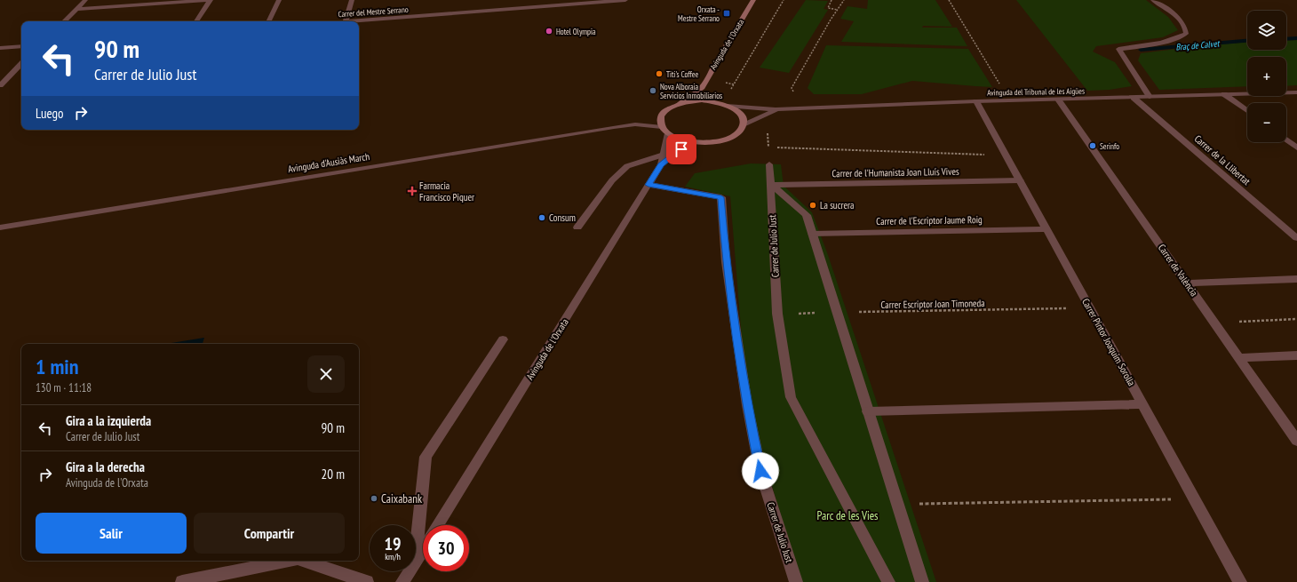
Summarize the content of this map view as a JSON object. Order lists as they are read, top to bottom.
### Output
{
  "streets": {
    "main road": ["Avinguda de l'Orxata"],
    "street": [
      "Carrer del Mestre Serrano",
      "Avinguda del Tribunal de les Aigües",
      "Carrer de la Llibertat",
      "Avinguda d'Ausiàs March",
      "Carrer de l'Humanista Joan Lluís Vives",
      "Carrer de l'Escriptor Jaume Roig",
      "Carrer de Julio Just",
      "Carrer de València",
      "Carrer Pintor Joaquim Sorolla"
    ],
    "path": ["Carrer Escriptor Joan Timoneda"]
  },
  "crossings": [
    ["Avinguda de l'Orxata", "Avinguda d'Ausiàs March"],
    ["Avinguda de l'Orxata", "Carrer de Julio Just"],
    ["Avinguda del Tribunal de les Aigües", "Carrer de la Llibertat"],
    ["Avinguda del Tribunal de les Aigües", "Carrer de València"],
    ["Avinguda del Tribunal de les Aigües", "Carrer Pintor Joaquim Sorolla"],
    ["Carrer de l'Humanista Joan Lluís Vives", "Carrer de Julio Just"],
    ["Carrer de l'Humanista Joan Lluís Vives", "Carrer Pintor Joaquim Sorolla"],
    ["Carrer de l'Escriptor Jaume Roig", "Carrer Pintor Joaquim Sorolla"],
    ["Carrer de Julio Just", "Carrer Escriptor Joan Timoneda"],
    ["Carrer Escriptor Joan Timoneda", "Carrer Pintor Joaquim Sorolla"]
  ],
  "water": ["Braç de Calvet"],
  "parks": ["Parc de les Vies"],
  "places": {
    "transit": ["Orxata - Mestre Serrano"],
    "other": [
      "Hotel Olympia",
      "Titi's Coffee",
      "Nova Alboraia Servicios Inmobiliarios",
      "Serinfo",
      "La sucrera",
      "Consum",
      "Caixabank"
    ],
    "health": ["Farmacia Francisco Piquer"]
  },
  "page": {
    "map_buttons": ["+", "−"],
    "turn": ["90 m", "Carrer de Julio Just"],
    "then": "Luego",
    "heading": ["1 min", "130 m · 11:18"],
    "list": [
      {
        "name": "Gira a la izquierda",
        "note": "Carrer de Julio Just",
        "value": "90 m"
      },
      {
        "name": "Gira a la derecha",
        "note": "Avinguda de l'Orxata",
        "value": "20 m"
      }
    ],
    "buttons": ["Salir", "Compartir"],
    "speed": "19 km/h",
    "limit": "30"
  }
}
